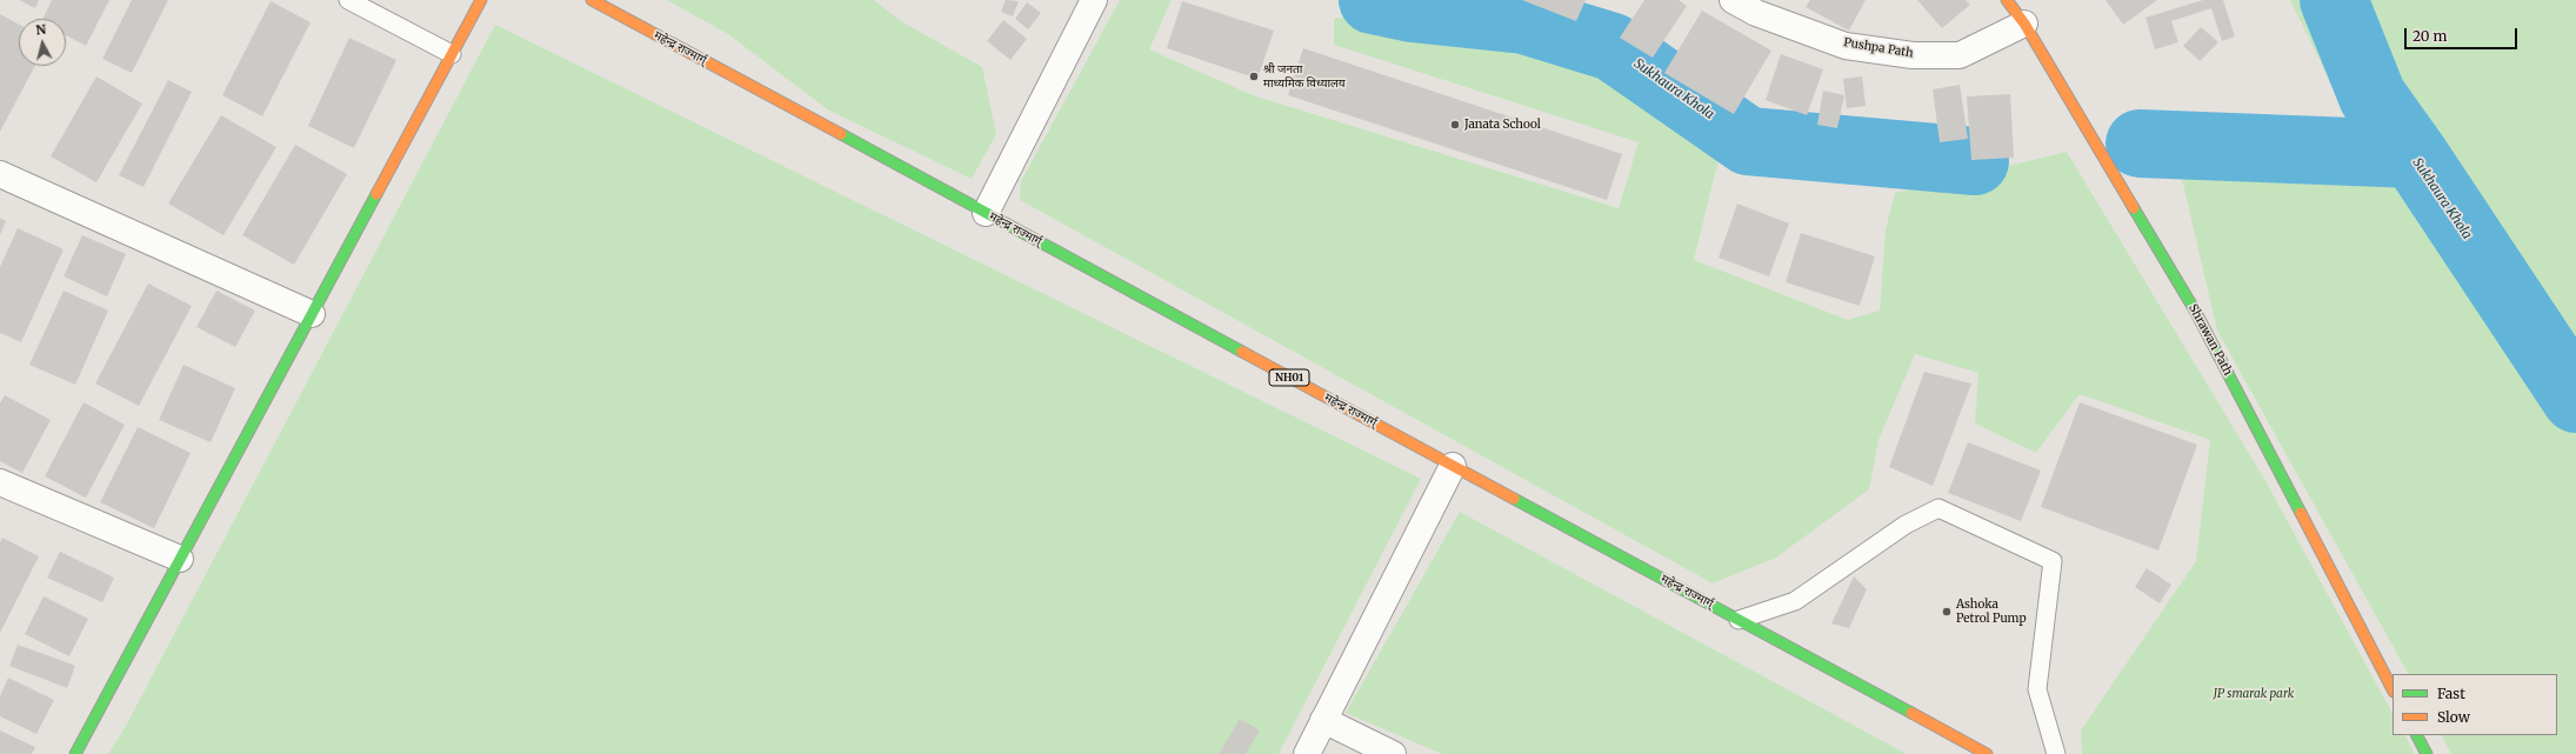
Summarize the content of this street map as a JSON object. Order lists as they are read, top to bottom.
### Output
{
  "streets": {
    "main road": ["महेन्द्र राज्मार्ग्", "Shrawan Path", "NH01"],
    "street": ["Pushpa Path"]
  },
  "crossings": [
    ["Pushpa Path", "Shrawan Path"]
  ],
  "water": ["Sukhaura Khola"],
  "parks": ["JP smarak park"],
  "places": ["श्री जनता माध्यमिक विध्यालय", "Janata School", "Ashoka Petrol Pump"],
  "legend": ["Fast", "Slow"],
  "scale_bar": "20 m",
  "north": "top"
}
